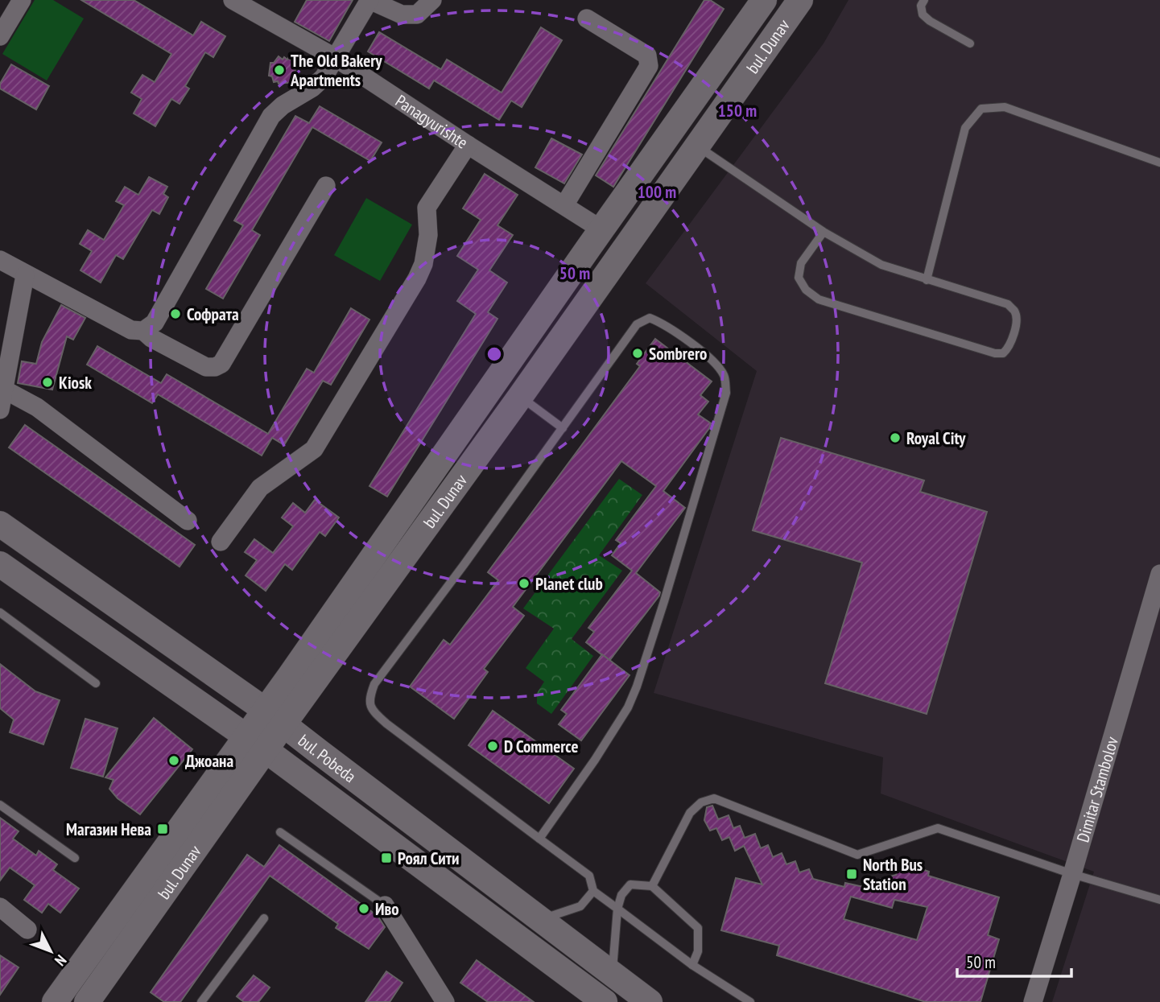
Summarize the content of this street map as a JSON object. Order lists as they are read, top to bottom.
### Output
{
  "streets": {
    "main road": ["bul. Dunav", "bul. Pobeda"],
    "street": ["Panagyurishte", "Dimitar Stambolov"]
  },
  "crossings": [
    ["bul. Dunav", "Panagyurishte"],
    ["bul. Dunav", "bul. Pobeda"]
  ],
  "places": {
    "other": [
      "The Old Bakery Apartments",
      "Софрата",
      "Sombrero",
      "Kiosk",
      "Royal City",
      "Planet club",
      "D Commerce",
      "Джоана",
      "Иво"
    ],
    "transit": ["Магазин Нева", "Роял Сити", "North Bus Station"]
  },
  "scale_bar": "50 m",
  "north": "bottom right",
  "rings": ["150 m", "100 m", "50 m"]
}
